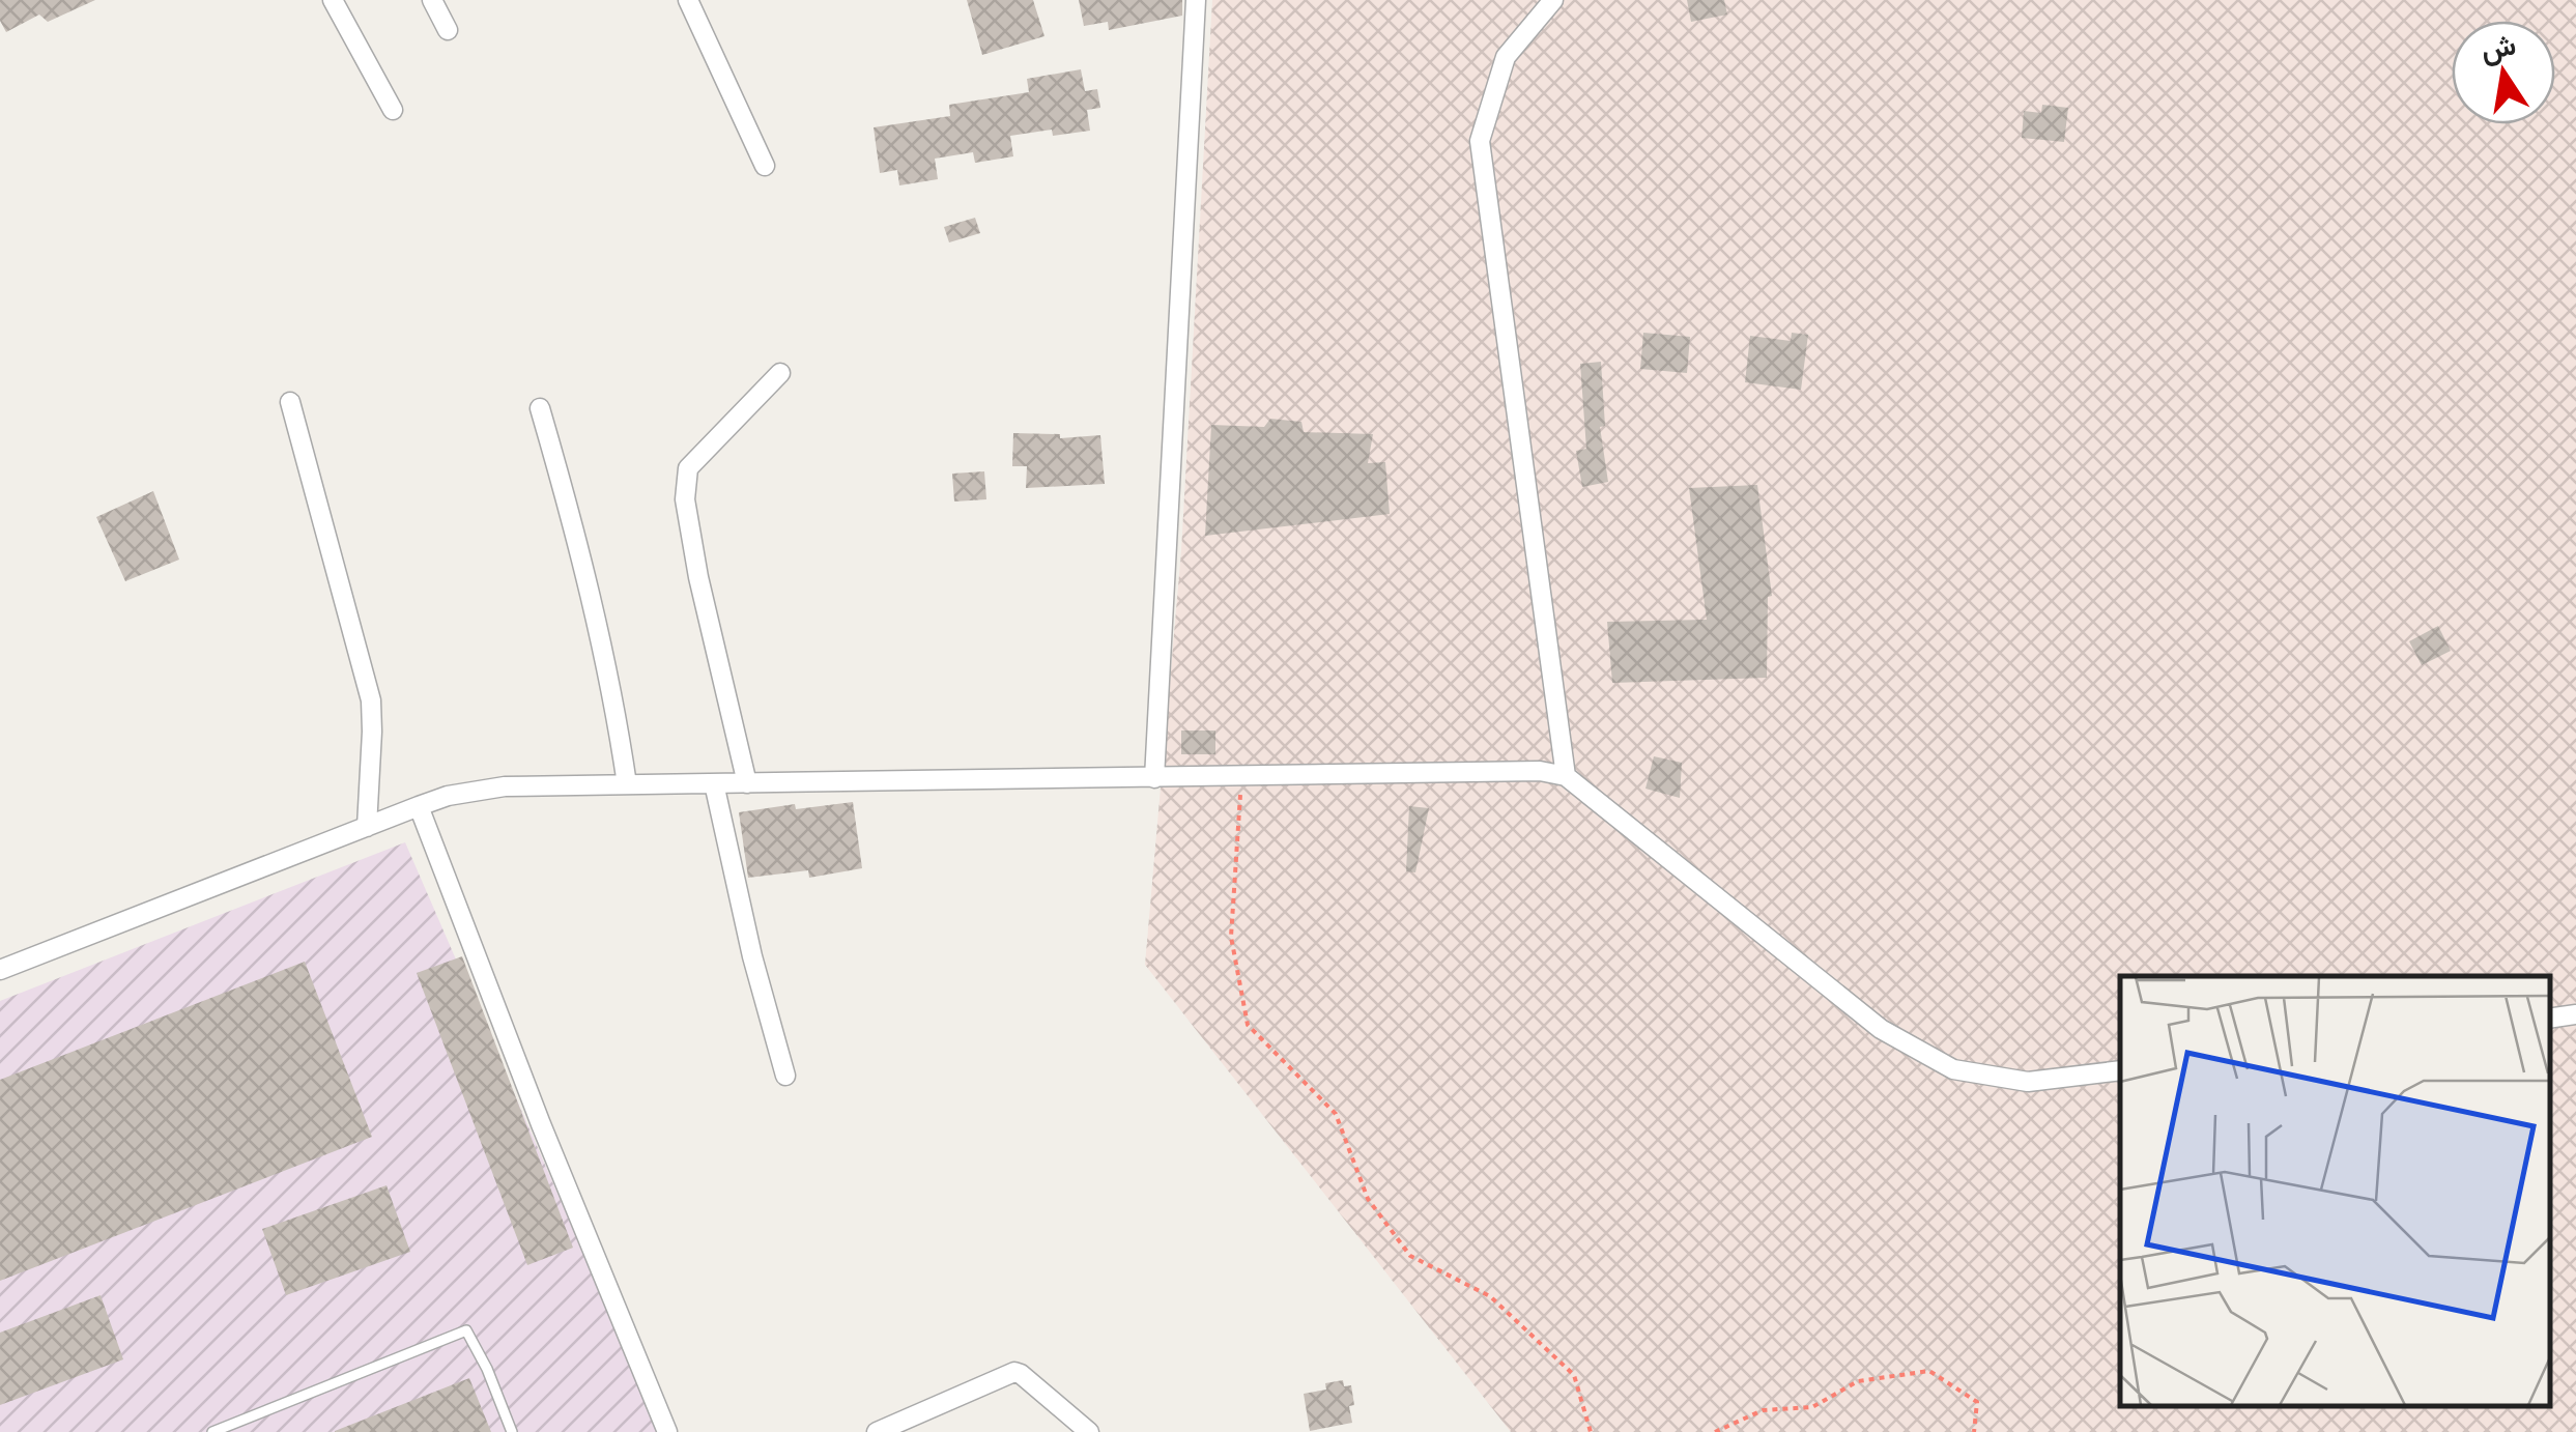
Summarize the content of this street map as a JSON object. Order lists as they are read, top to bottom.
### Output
{
  "north": "top"
}
